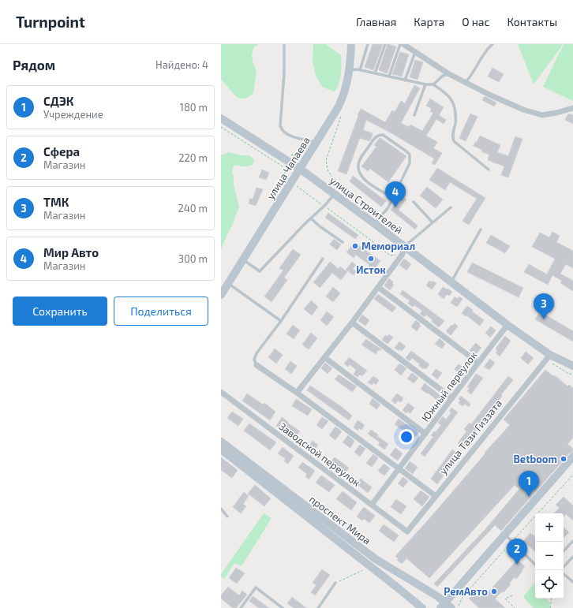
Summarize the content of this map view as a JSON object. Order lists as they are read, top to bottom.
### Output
{
  "streets": {
    "street": [
      "улица Чапаева",
      "улица Строителей",
      "Южный переулок",
      "улица Тази Гиззата",
      "Заводской переулок",
      "проспект Мира"
    ]
  },
  "crossings": [
    ["улица Чапаева", "улица Строителей"],
    ["улица Строителей", "Южный переулок"],
    ["улица Строителей", "улица Тази Гиззата"],
    ["Южный переулок", "Заводской переулок"],
    ["улица Тази Гиззата", "Заводской переулок"]
  ],
  "places": [
    "Мемориал",
    "Исток",
    "Betboom",
    "РемАвто"
  ],
  "page": {
    "header": "Turnpoint",
    "nav": [
      "Главная",
      "Карта",
      "О нас",
      "Контакты"
    ],
    "heading": ["Рядом", "Найдено: 4"],
    "list": [
      {
        "mark": "1",
        "name": "СДЭК",
        "note": "Учреждение",
        "value": "180 m"
      },
      {
        "mark": "2",
        "name": "Сфера",
        "note": "Магазин",
        "value": "220 m"
      },
      {
        "mark": "3",
        "name": "ТМК",
        "note": "Магазин",
        "value": "240 m"
      },
      {
        "mark": "4",
        "name": "Мир Авто",
        "note": "Магазин",
        "value": "300 m"
      }
    ],
    "pins": [
      "4",
      "3",
      "1",
      "2"
    ],
    "buttons": ["Сохранить", "Поделиться"],
    "map_buttons": ["+", "−"]
  }
}
